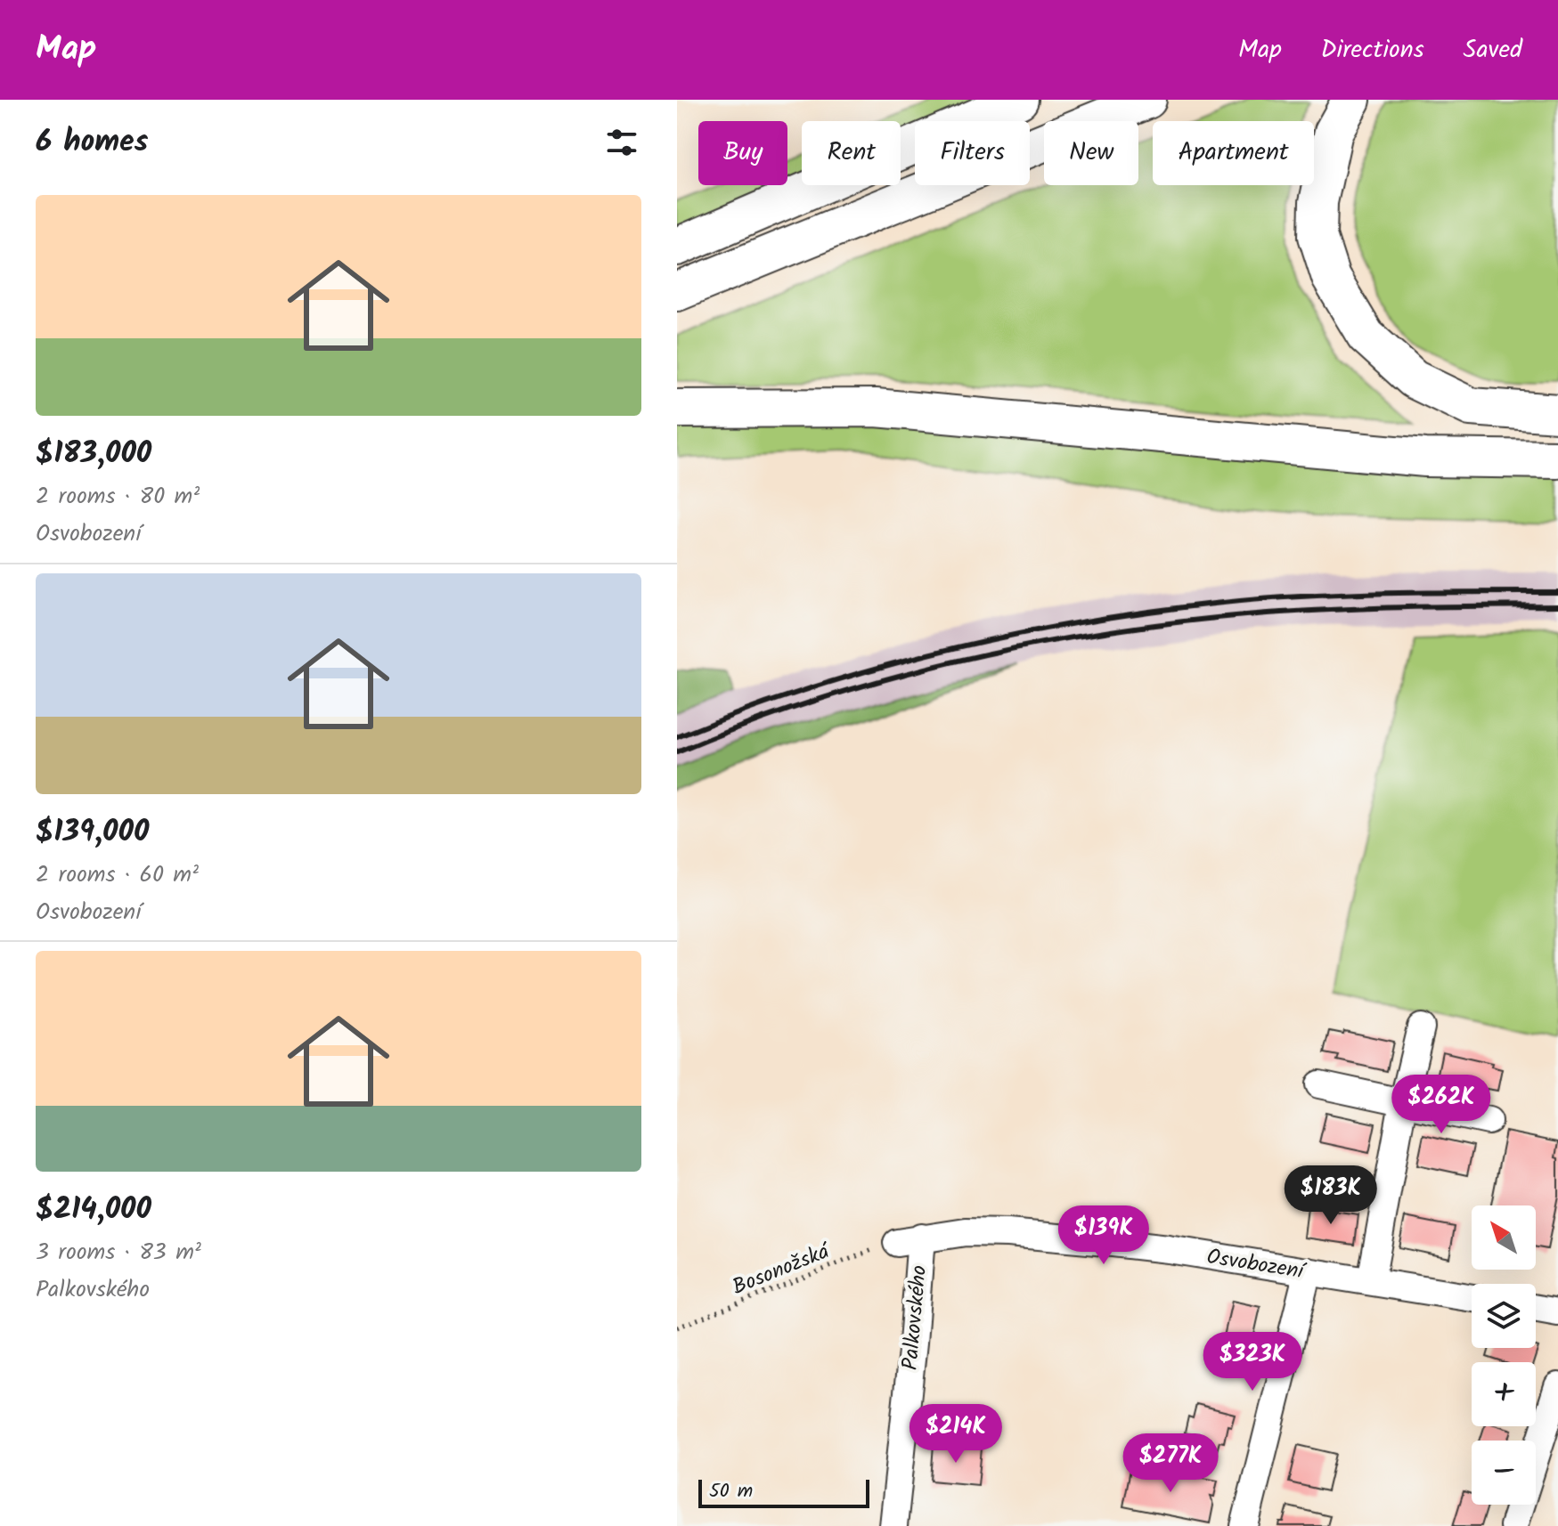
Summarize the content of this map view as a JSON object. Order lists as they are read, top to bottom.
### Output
{
  "streets": {
    "street": ["Osvobození", "Palkovského"],
    "path": ["Bosonožská"]
  },
  "crossings": [
    ["Osvobození", "Bosonožská"],
    ["Osvobození", "Palkovského"],
    ["Bosonožská", "Palkovského"]
  ],
  "scale_bar": "50 m",
  "north": "top left",
  "page": {
    "header": "Map",
    "nav": ["Map", "Directions", "Saved"],
    "heading": "6 homes",
    "chip": [
      "Buy",
      "Rent",
      "Filters",
      "New",
      "Apartment"
    ],
    "list": [
      {
        "name": "$183,000",
        "note": "2 rooms · 80 m² · Osvobození"
      },
      {
        "name": "$139,000",
        "note": "2 rooms · 60 m² · Osvobození"
      },
      {
        "name": "$214,000",
        "note": "3 rooms · 83 m² · Palkovského"
      }
    ],
    "price": [
      "$262K",
      "$183K",
      "$139K",
      "$323K",
      "$214K",
      "$277K"
    ],
    "map_buttons": ["+", "−"],
    "scale": "50 m"
  }
}
